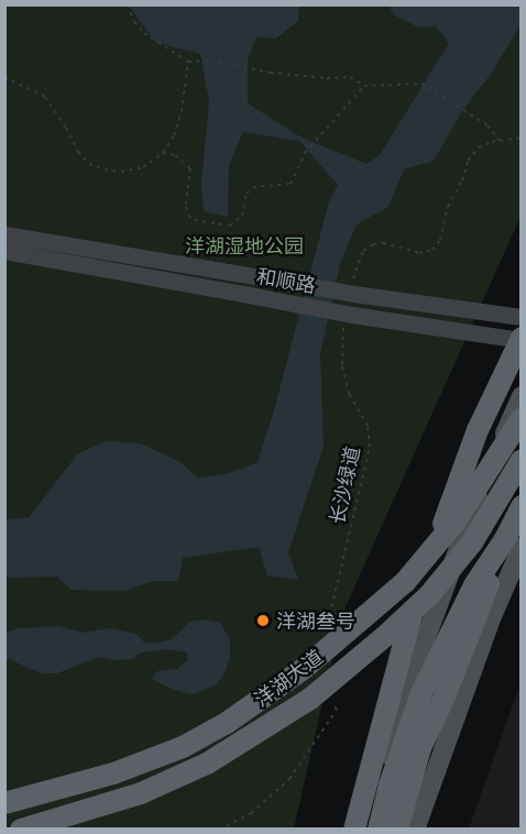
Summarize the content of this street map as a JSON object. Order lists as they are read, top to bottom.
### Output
{
  "streets": {
    "highway": ["洋湖大道"],
    "main road": ["和顺路"],
    "path": ["长沙绿道"]
  },
  "crossings": [
    ["和顺路", "长沙绿道"]
  ],
  "parks": ["洋湖湿地公园"],
  "places": ["洋湖叁号"]
}
